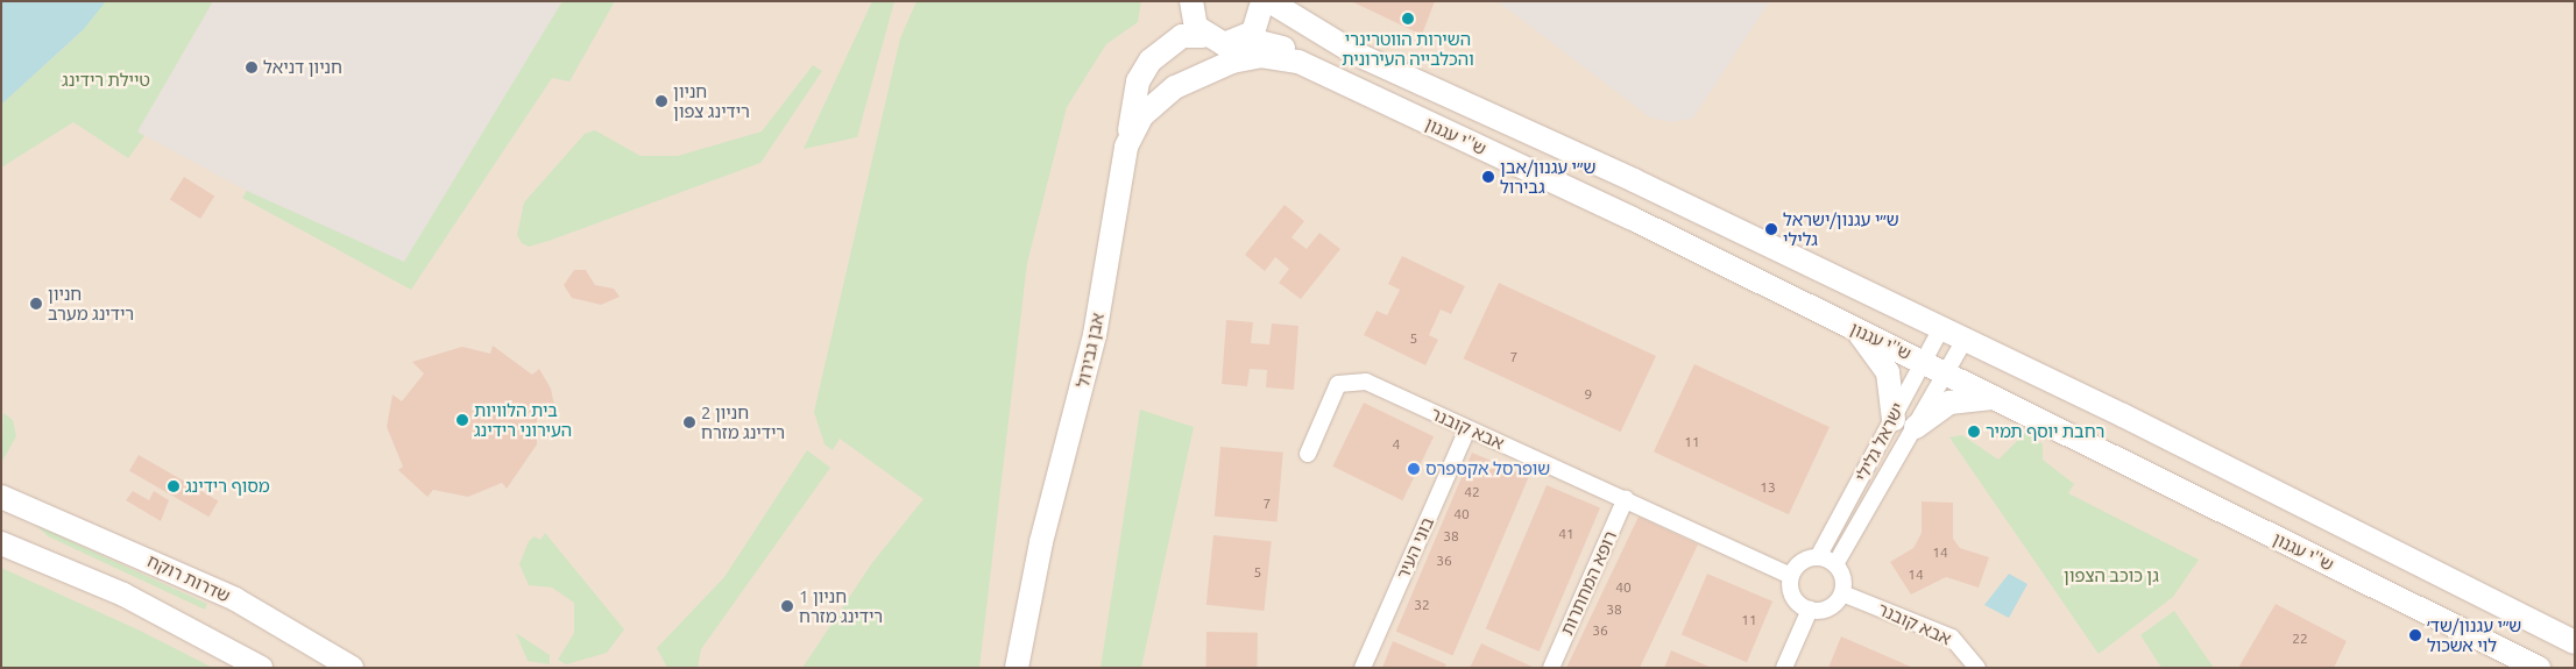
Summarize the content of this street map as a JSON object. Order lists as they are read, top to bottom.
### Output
{
  "streets": {
    "main road": ["ש''י עגנון", "אבן גבירול", "שדרות רוקח"],
    "street": [
      "אבא קובנר",
      "ישראל גלילי",
      "בוני העיר",
      "רופא המחתרות"
    ]
  },
  "crossings": [
    ["ש''י עגנון", "אבן גבירול"],
    ["ש''י עגנון", "ישראל גלילי"],
    ["אבא קובנר", "ישראל גלילי"],
    ["אבא קובנר", "בוני העיר"],
    ["אבא קובנר", "רופא המחתרות"]
  ],
  "parks": ["טיילת רידינג", "גן כוכב הצפון"],
  "places": [
    "השירות הווטרינרי והכלבייה העירונית",
    "חניון דניאל",
    "חניון רידינג צפון",
    "ש״י עגנון/אבן גבירול",
    "ש״י עגנון/ישראל גלילי",
    "חניון רידינג מערב",
    "בית הלוויות העירוני רידינג",
    "2 חניון רידינג מזרח",
    "רחבת יוסף תמיר",
    "שופרסל אקספרס",
    "מסוף רידינג",
    "1 חניון רידינג מזרח",
    "ש״י עגנון/שד׳ לוי אשכול"
  ],
  "house_numbers": [
    "5",
    "7",
    "9",
    "11",
    "4",
    "13",
    "42",
    "7",
    "40",
    "41",
    "38",
    "14",
    "36",
    "5",
    "14",
    "40",
    "32",
    "38",
    "11",
    "36",
    "22"
  ]
}
